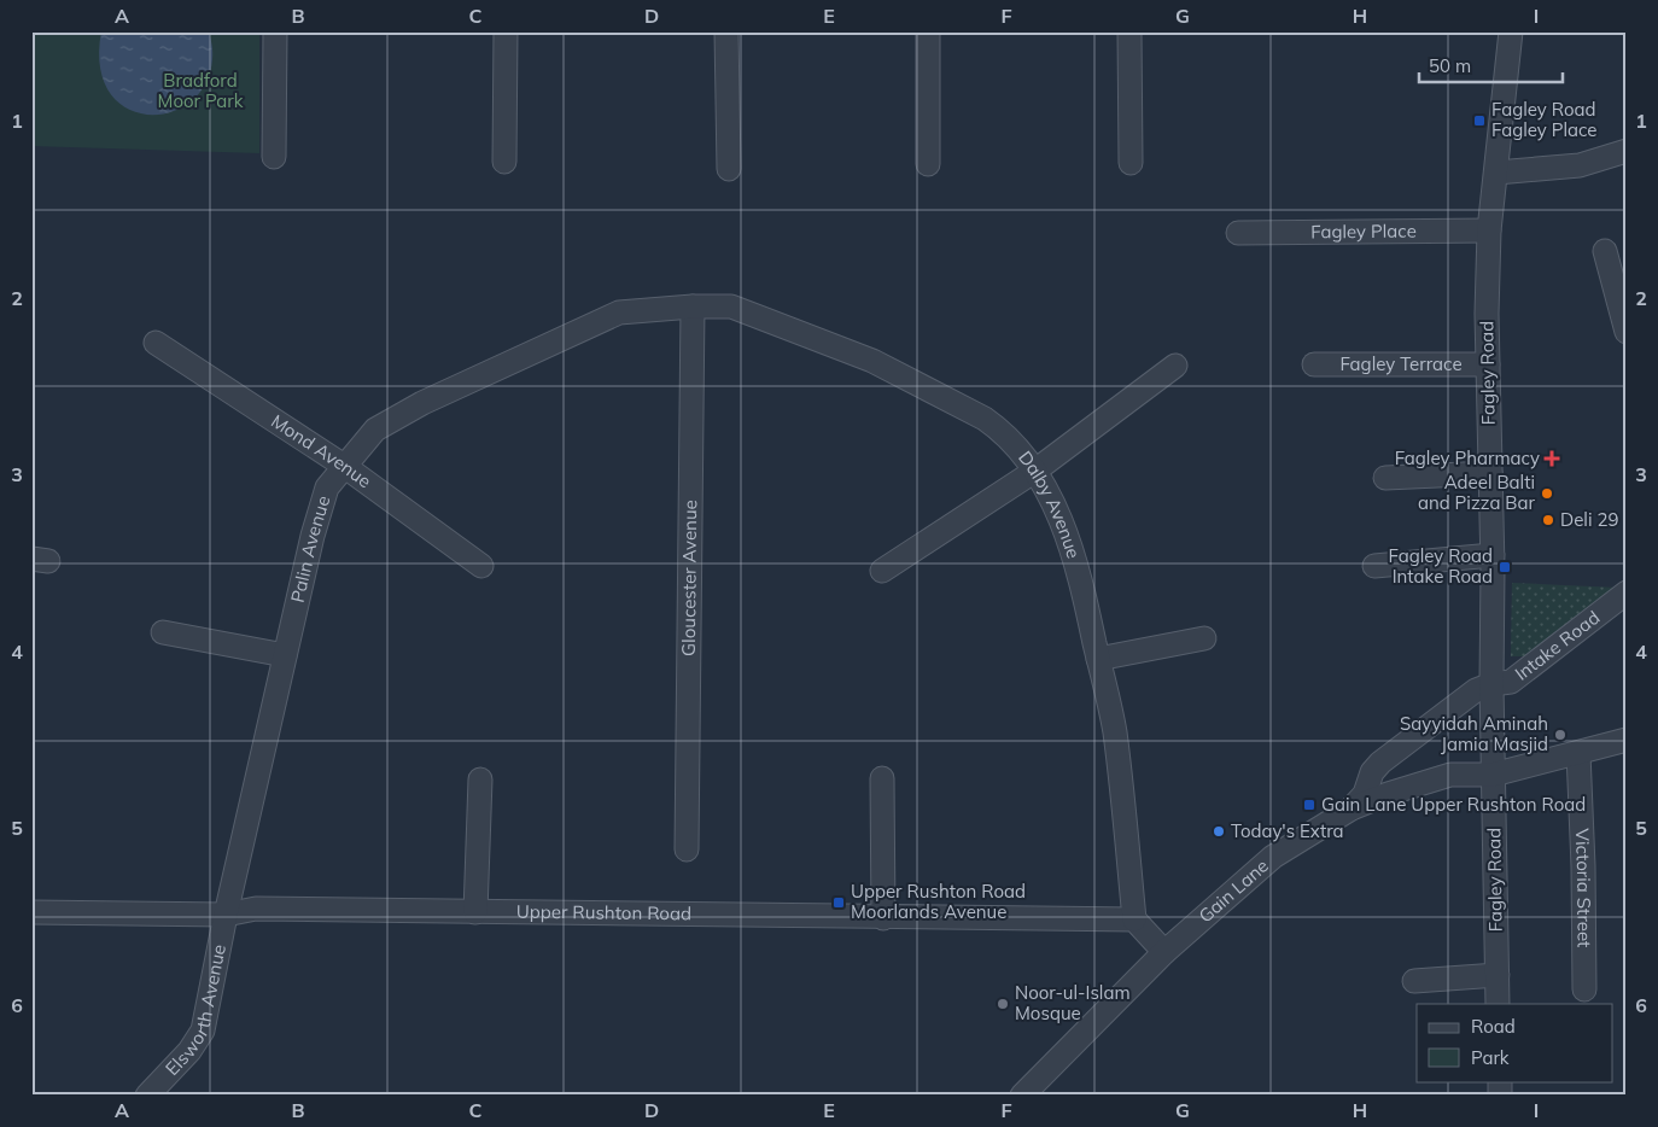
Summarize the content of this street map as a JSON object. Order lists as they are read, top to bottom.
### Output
{
  "streets": {
    "street": [
      "Fagley Place",
      "Fagley Terrace",
      "Fagley Road",
      "Mond Avenue",
      "Dalby Avenue",
      "Palin Avenue",
      "Gloucester Avenue",
      "Intake Road",
      "Victoria Street",
      "Gain Lane",
      "Upper Rushton Road",
      "Elsworth Avenue"
    ]
  },
  "crossings": [
    ["Fagley Place", "Fagley Road"],
    ["Fagley Terrace", "Fagley Road"],
    ["Fagley Road", "Intake Road"],
    ["Fagley Road", "Gain Lane"],
    ["Mond Avenue", "Palin Avenue"],
    ["Dalby Avenue", "Palin Avenue"],
    ["Dalby Avenue", "Gloucester Avenue"],
    ["Dalby Avenue", "Upper Rushton Road"],
    ["Palin Avenue", "Gloucester Avenue"],
    ["Palin Avenue", "Upper Rushton Road"],
    ["Palin Avenue", "Elsworth Avenue"],
    ["Intake Road", "Gain Lane"],
    ["Victoria Street", "Gain Lane"],
    ["Upper Rushton Road", "Elsworth Avenue"]
  ],
  "parks": ["Bradford Moor Park"],
  "places": {
    "transit": [
      "Fagley Road Fagley Place",
      "Fagley Road Intake Road",
      "Gain Lane Upper Rushton Road",
      "Upper Rushton Road Moorlands Avenue"
    ],
    "health": ["Fagley Pharmacy"],
    "other": [
      "Adeel Balti and Pizza Bar",
      "Deli 29",
      "Sayyidah Aminah Jamia Masjid",
      "Today's Extra",
      "Noor-ul-Islam Mosque"
    ]
  },
  "legend": ["Road", "Park"],
  "scale_bar": "50 m",
  "grid": {
    "columns": [
      "A",
      "B",
      "C",
      "D",
      "E",
      "F",
      "G",
      "H",
      "I"
    ],
    "rows": [
      "1",
      "2",
      "3",
      "4",
      "5",
      "6"
    ]
  }
}
